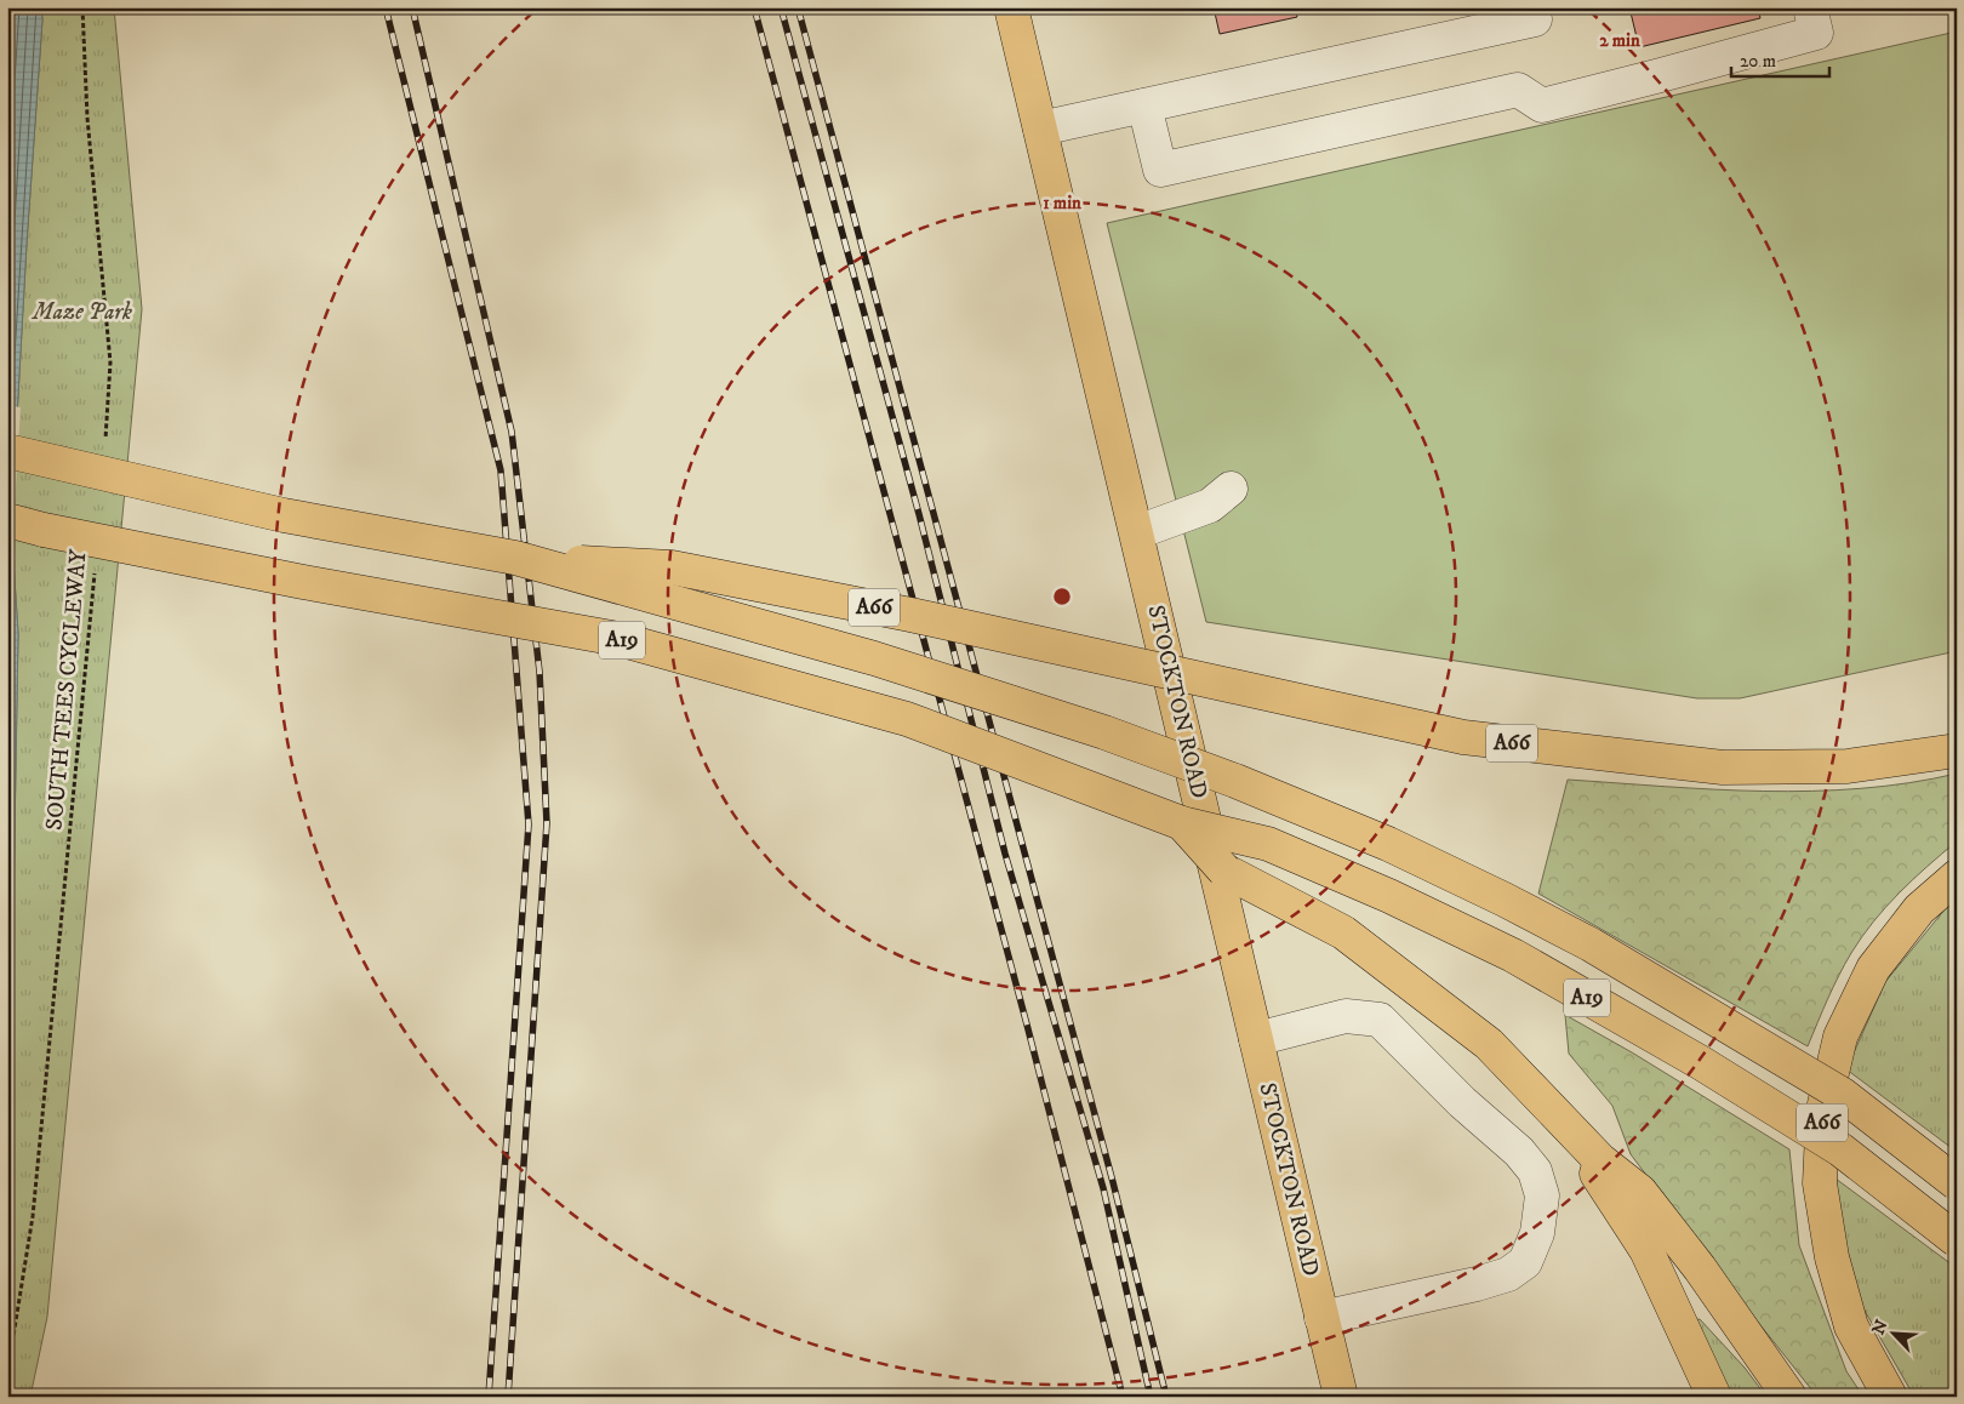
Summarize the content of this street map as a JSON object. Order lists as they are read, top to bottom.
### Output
{
  "streets": {
    "main road": ["A66", "A19", "STOCKTON ROAD"],
    "path": ["SOUTH TEES CYCLEWAY"]
  },
  "crossings": [
    ["A66", "A19"]
  ],
  "parks": ["Maze Park"],
  "scale_bar": "20 m",
  "north": "top left",
  "rings": ["2 min", "1 min"]
}
